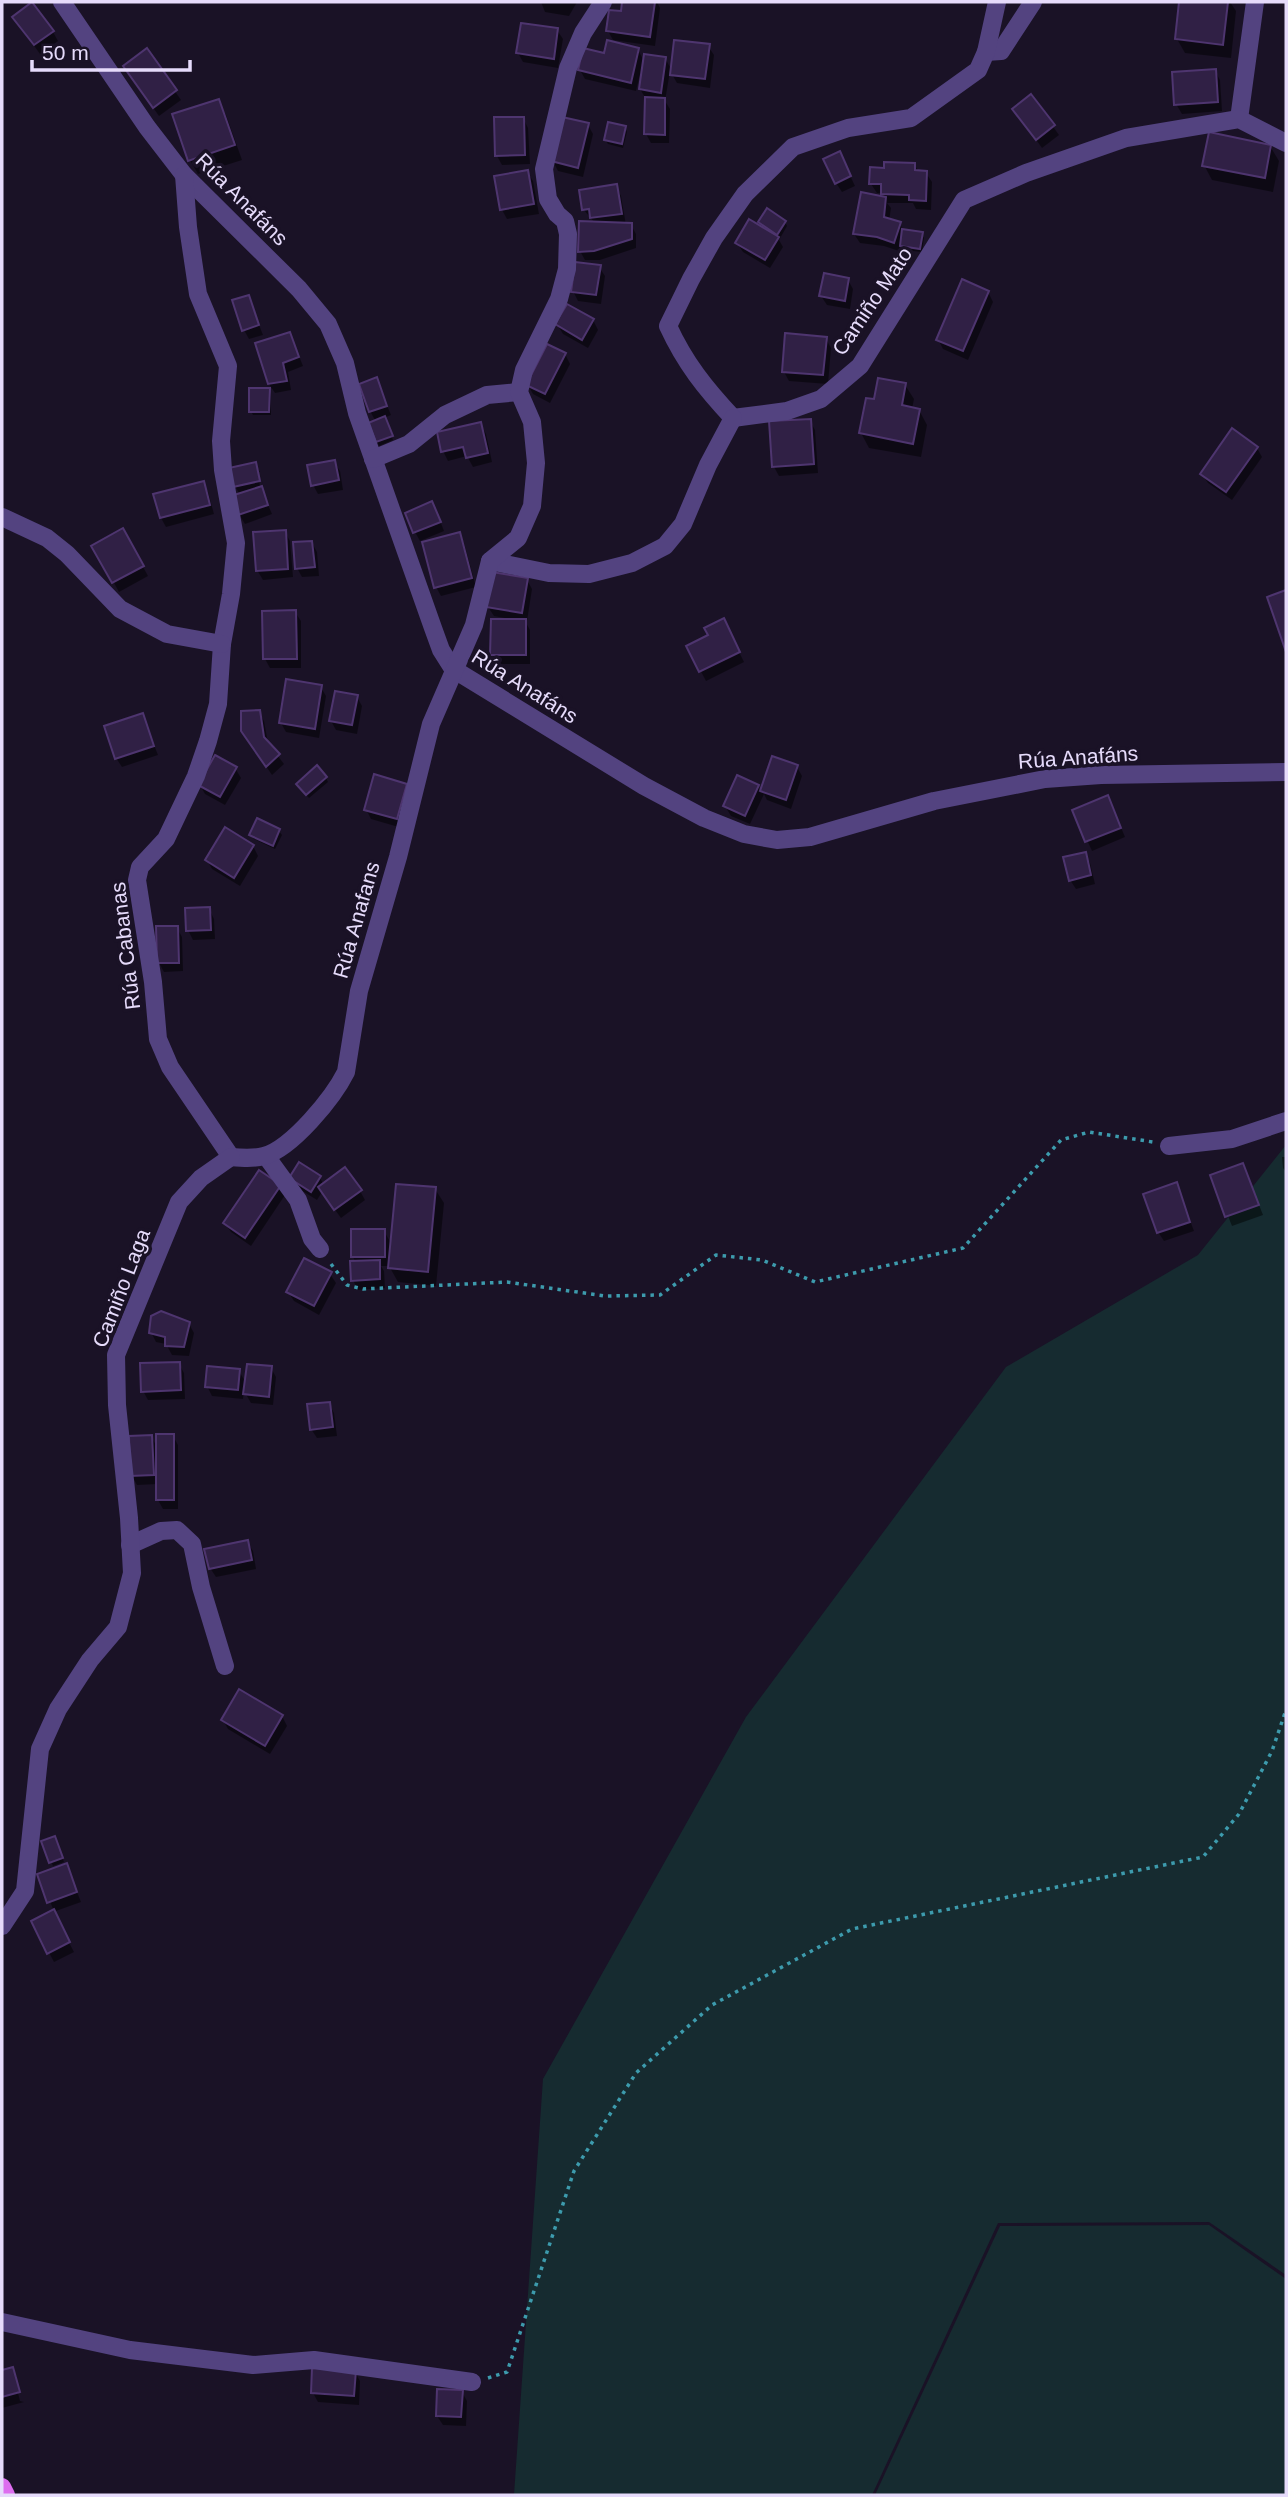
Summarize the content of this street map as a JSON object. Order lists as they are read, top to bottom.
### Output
{
  "streets": {
    "street": [
      "Rúa Anafáns",
      "Camiño Mato",
      "Rúa Anafans",
      "Rúa Cabanas",
      "Camiño Laga"
    ]
  },
  "crossings": [
    ["Rúa Anafáns", "Rúa Anafans"],
    ["Rúa Anafáns", "Rúa Cabanas"],
    ["Rúa Cabanas", "Camiño Laga"]
  ],
  "scale_bar": "50 m"
}
